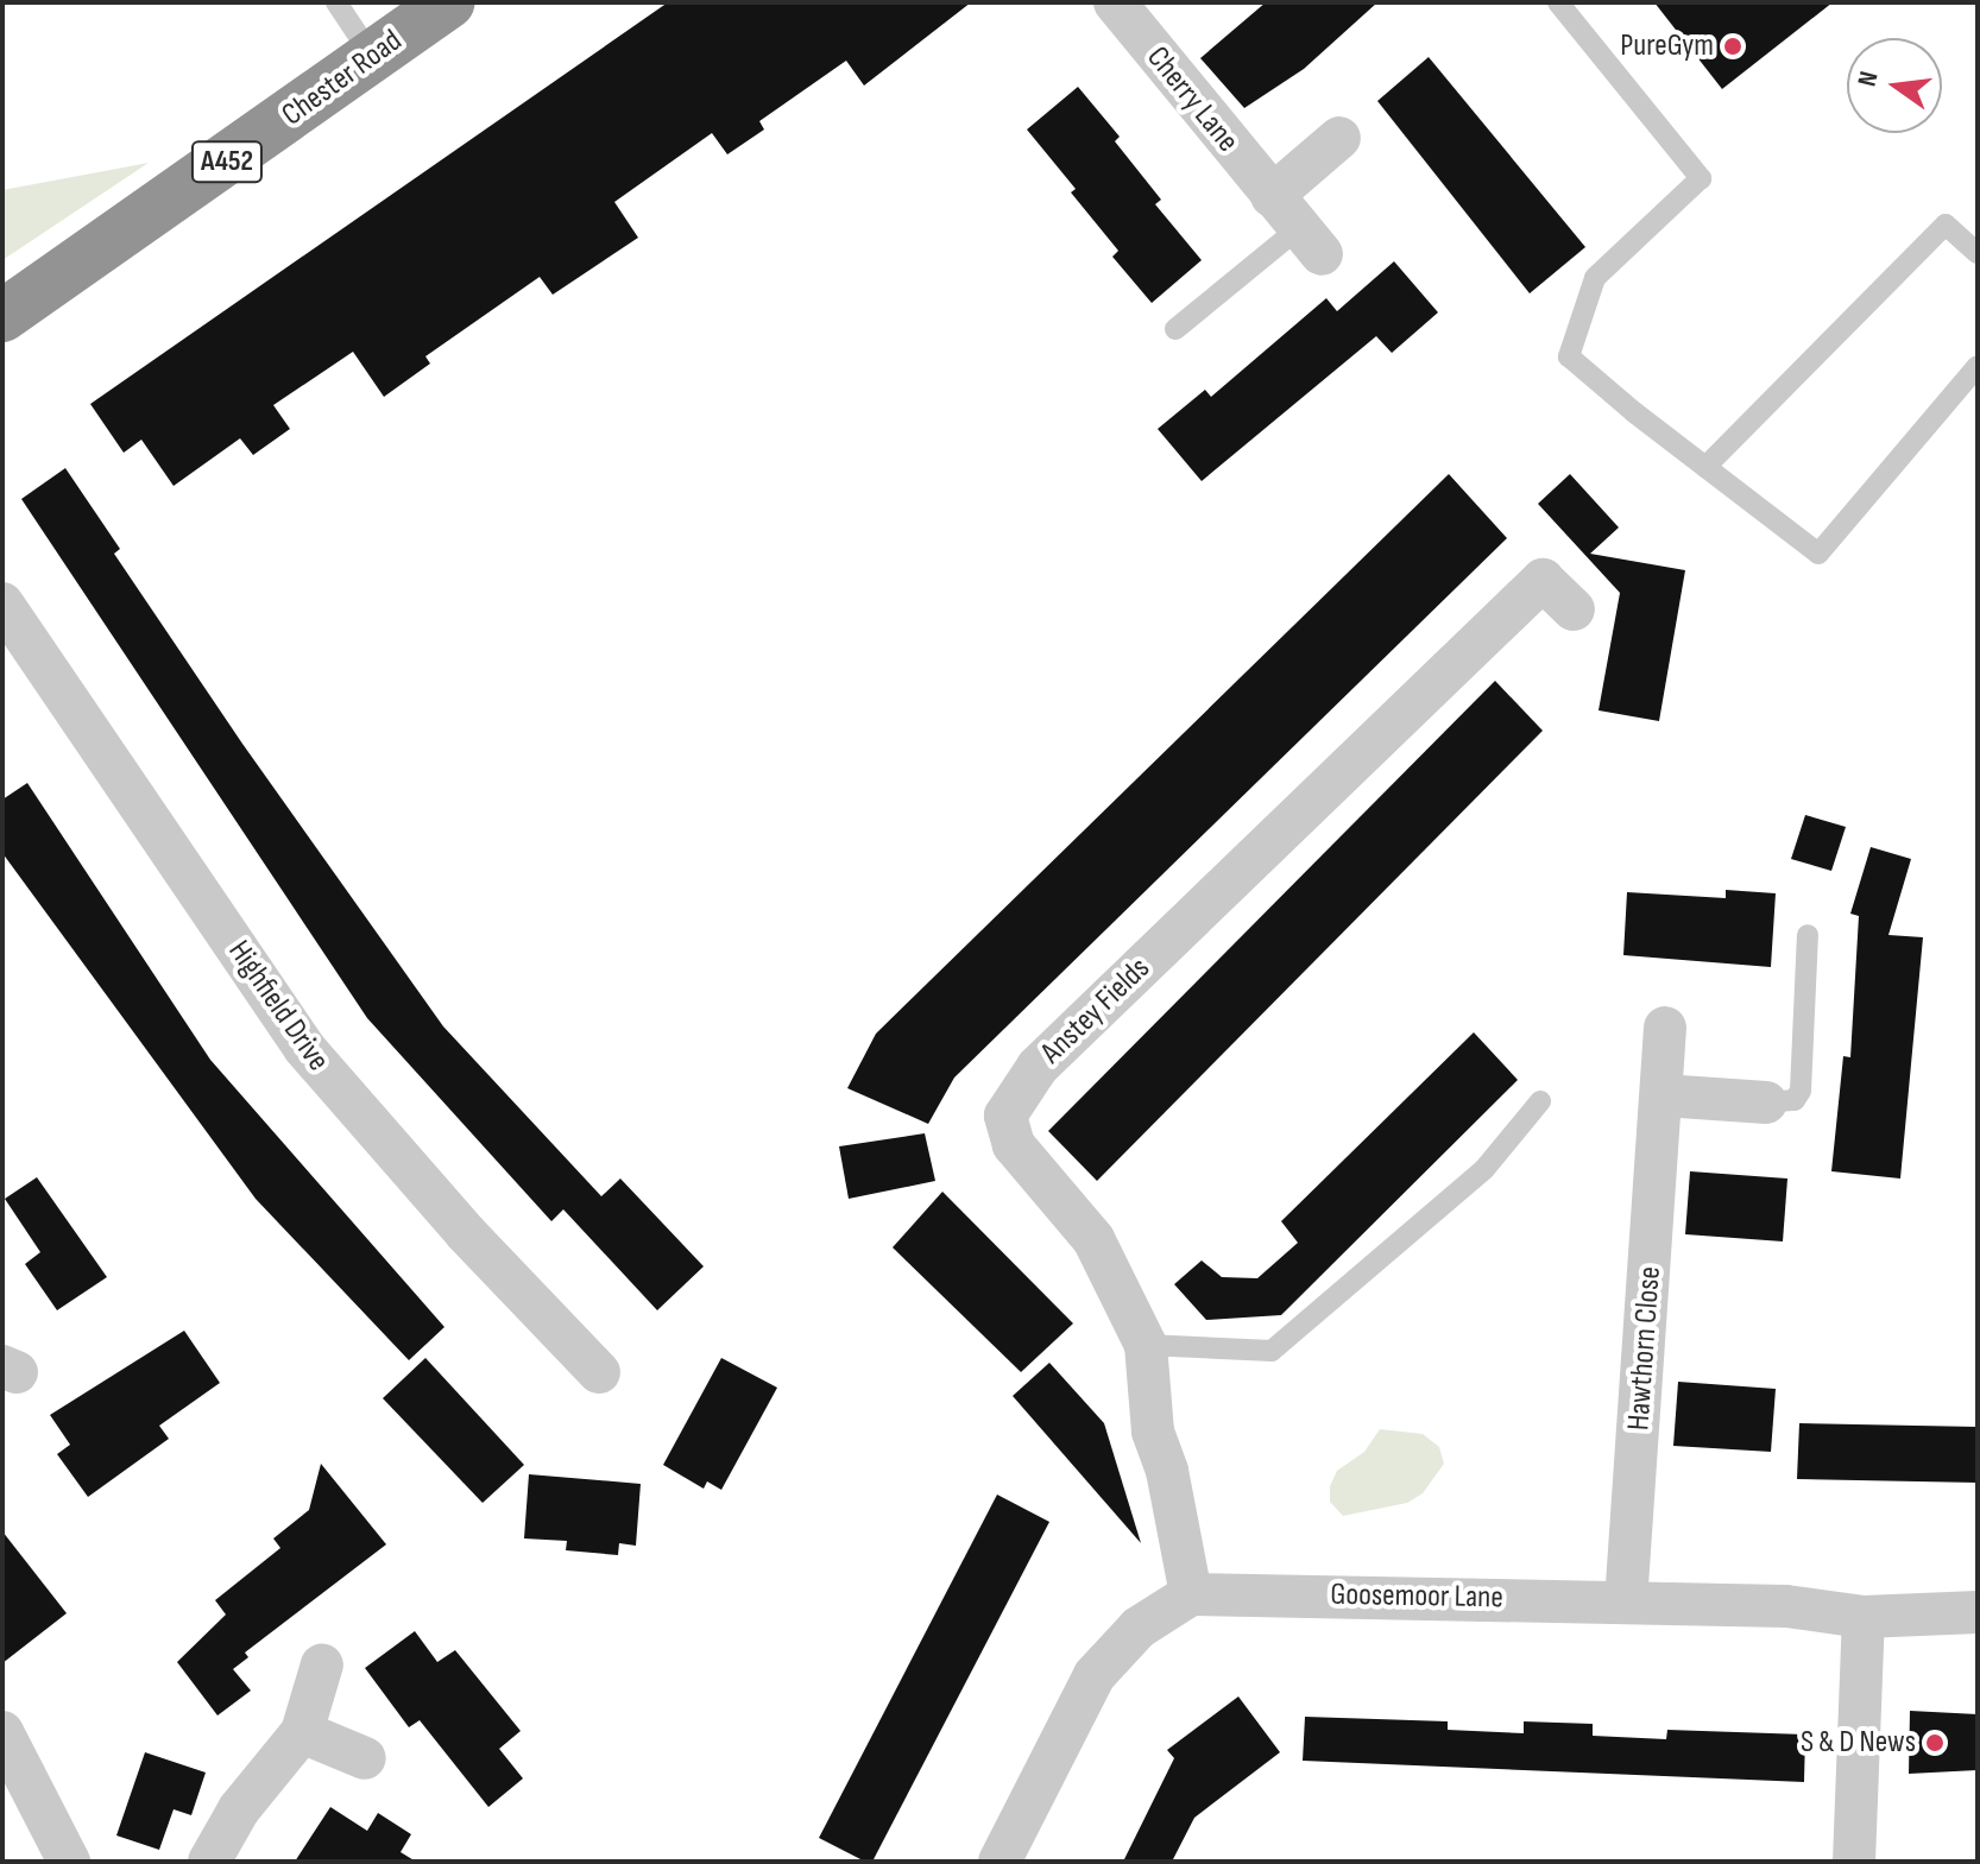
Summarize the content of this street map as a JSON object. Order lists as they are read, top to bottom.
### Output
{
  "streets": {
    "highway": ["Chester Road", "A452"],
    "street": [
      "Cherry Lane",
      "Highfield Drive",
      "Anstey Fields",
      "Hawthorn Close",
      "Goosemoor Lane"
    ]
  },
  "crossings": [
    ["Anstey Fields", "Goosemoor Lane"],
    ["Hawthorn Close", "Goosemoor Lane"]
  ],
  "places": ["PureGym", "S & D News"],
  "north": "left"
}
